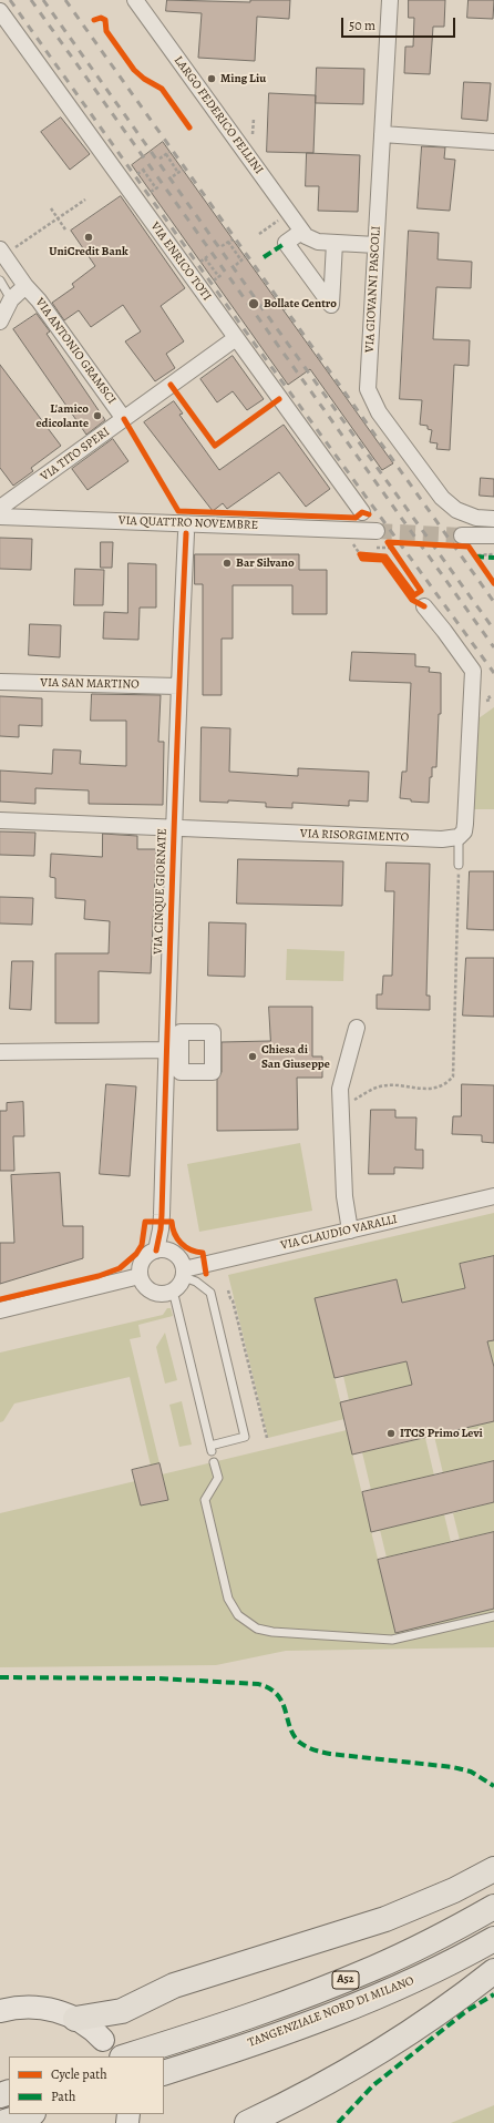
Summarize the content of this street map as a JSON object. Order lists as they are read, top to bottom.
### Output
{
  "streets": {
    "highway": ["A52", "TANGENZIALE NORD DI MILANO"],
    "street": [
      "LARGO FEDERICO FELLINI",
      "VIA ENRICO TOTI",
      "VIA GIOVANNI PASCOLI",
      "VIA ANTONIO GRAMSCI",
      "VIA TITO SPERI",
      "VIA QUATTRO NOVEMBRE",
      "VIA SAN MARTINO",
      "VIA RISORGIMENTO",
      "VIA CINQUE GIORNATE",
      "VIA CLAUDIO VARALLI"
    ]
  },
  "crossings": [
    ["LARGO FEDERICO FELLINI", "VIA GIOVANNI PASCOLI"],
    ["VIA ENRICO TOTI", "VIA TITO SPERI"],
    ["VIA ANTONIO GRAMSCI", "VIA TITO SPERI"],
    ["VIA SAN MARTINO", "VIA CINQUE GIORNATE"],
    ["VIA RISORGIMENTO", "VIA CINQUE GIORNATE"],
    ["VIA CINQUE GIORNATE", "VIA CLAUDIO VARALLI"]
  ],
  "places": [
    "Ming Liu",
    "UniCredit Bank",
    "Bollate Centro",
    "L'amico edicolante",
    "Bar Silvano",
    "Chiesa di San Giuseppe",
    "ITCS Primo Levi"
  ],
  "legend": ["Cycle path", "Path"],
  "scale_bar": "50 m"
}
